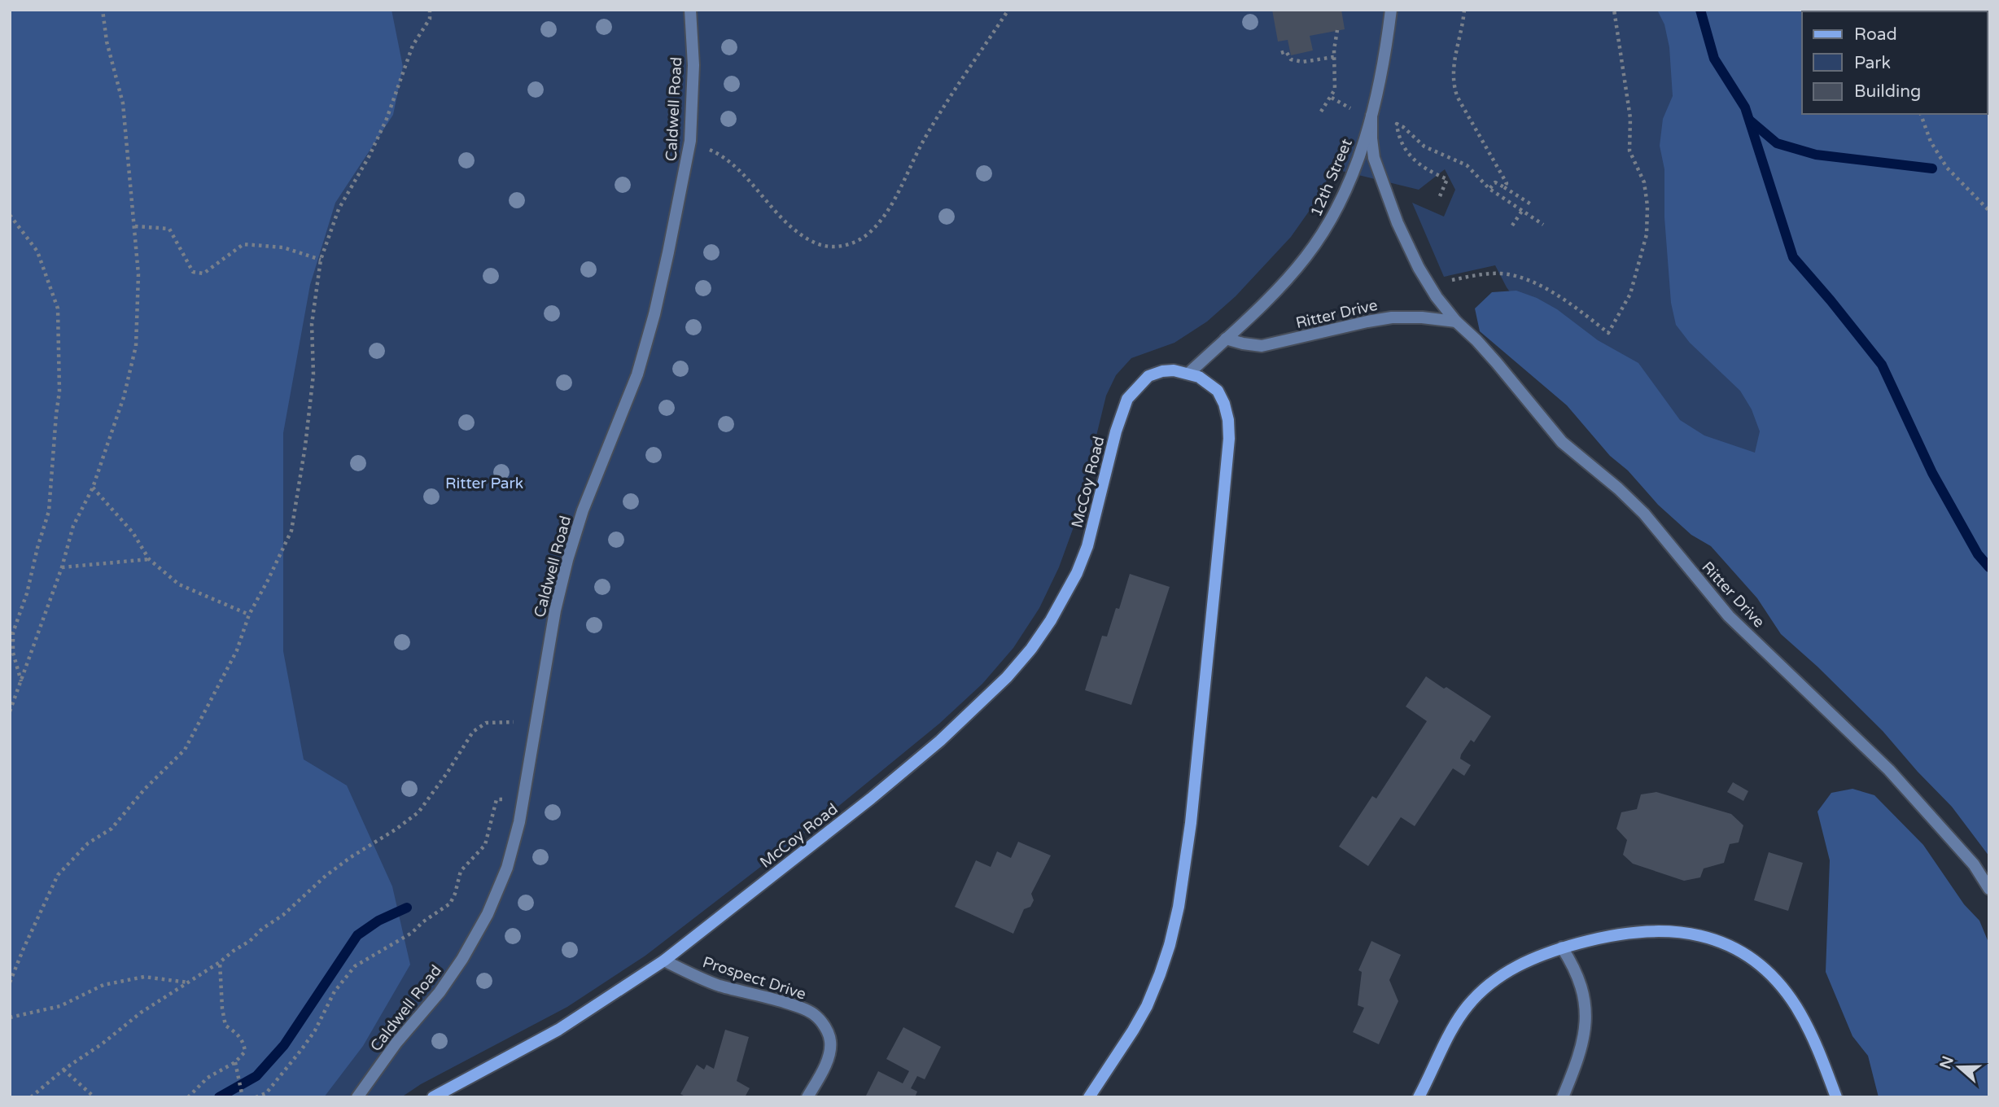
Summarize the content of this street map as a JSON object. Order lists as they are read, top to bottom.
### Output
{
  "streets": {
    "street": [
      "Caldwell Road",
      "12th Street",
      "Ritter Drive",
      "McCoy Road",
      "Prospect Drive"
    ]
  },
  "crossings": [
    ["12th Street", "Ritter Drive"],
    ["12th Street", "McCoy Road"],
    ["McCoy Road", "Prospect Drive"]
  ],
  "parks": ["Ritter Park"],
  "legend": ["Road", "Park", "Building"],
  "north": "left"
}
